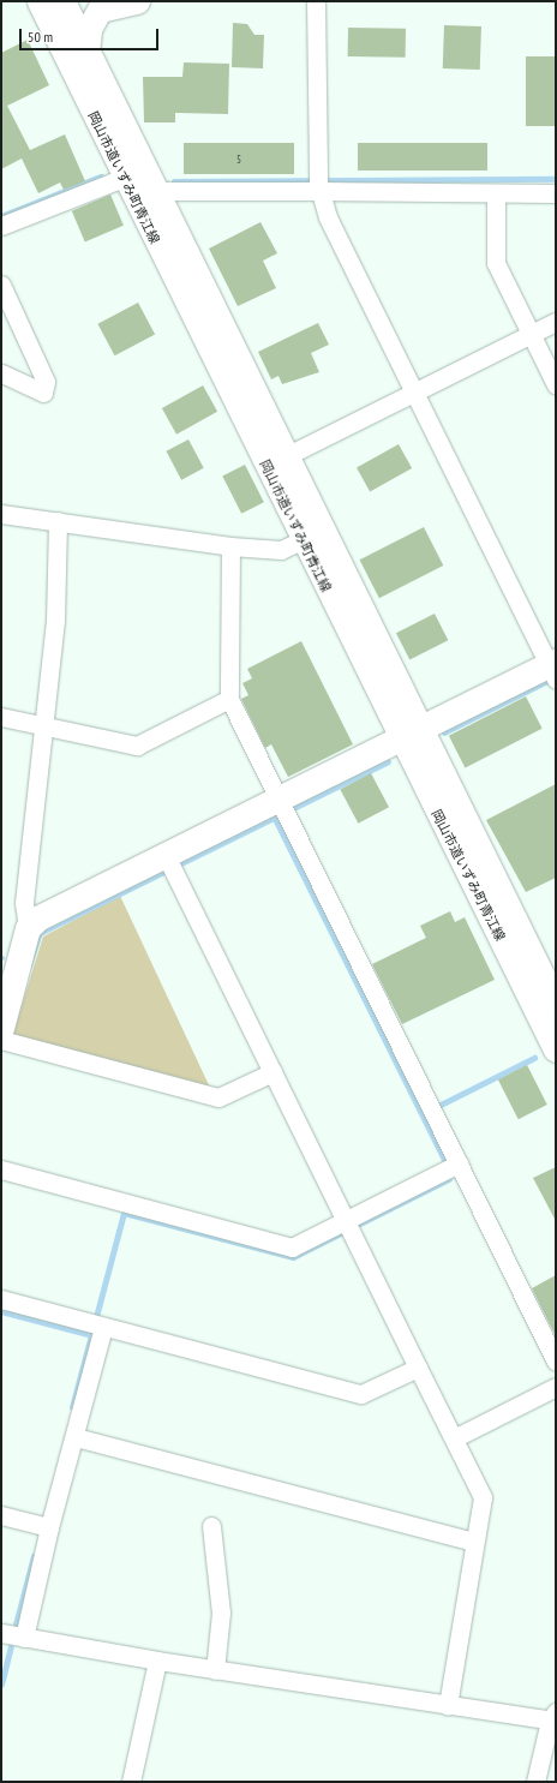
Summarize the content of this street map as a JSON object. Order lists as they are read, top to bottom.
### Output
{
  "streets": {
    "street": ["岡山市道いずみ町青江線"]
  },
  "house_numbers": ["5"],
  "scale_bar": "50 m"
}
